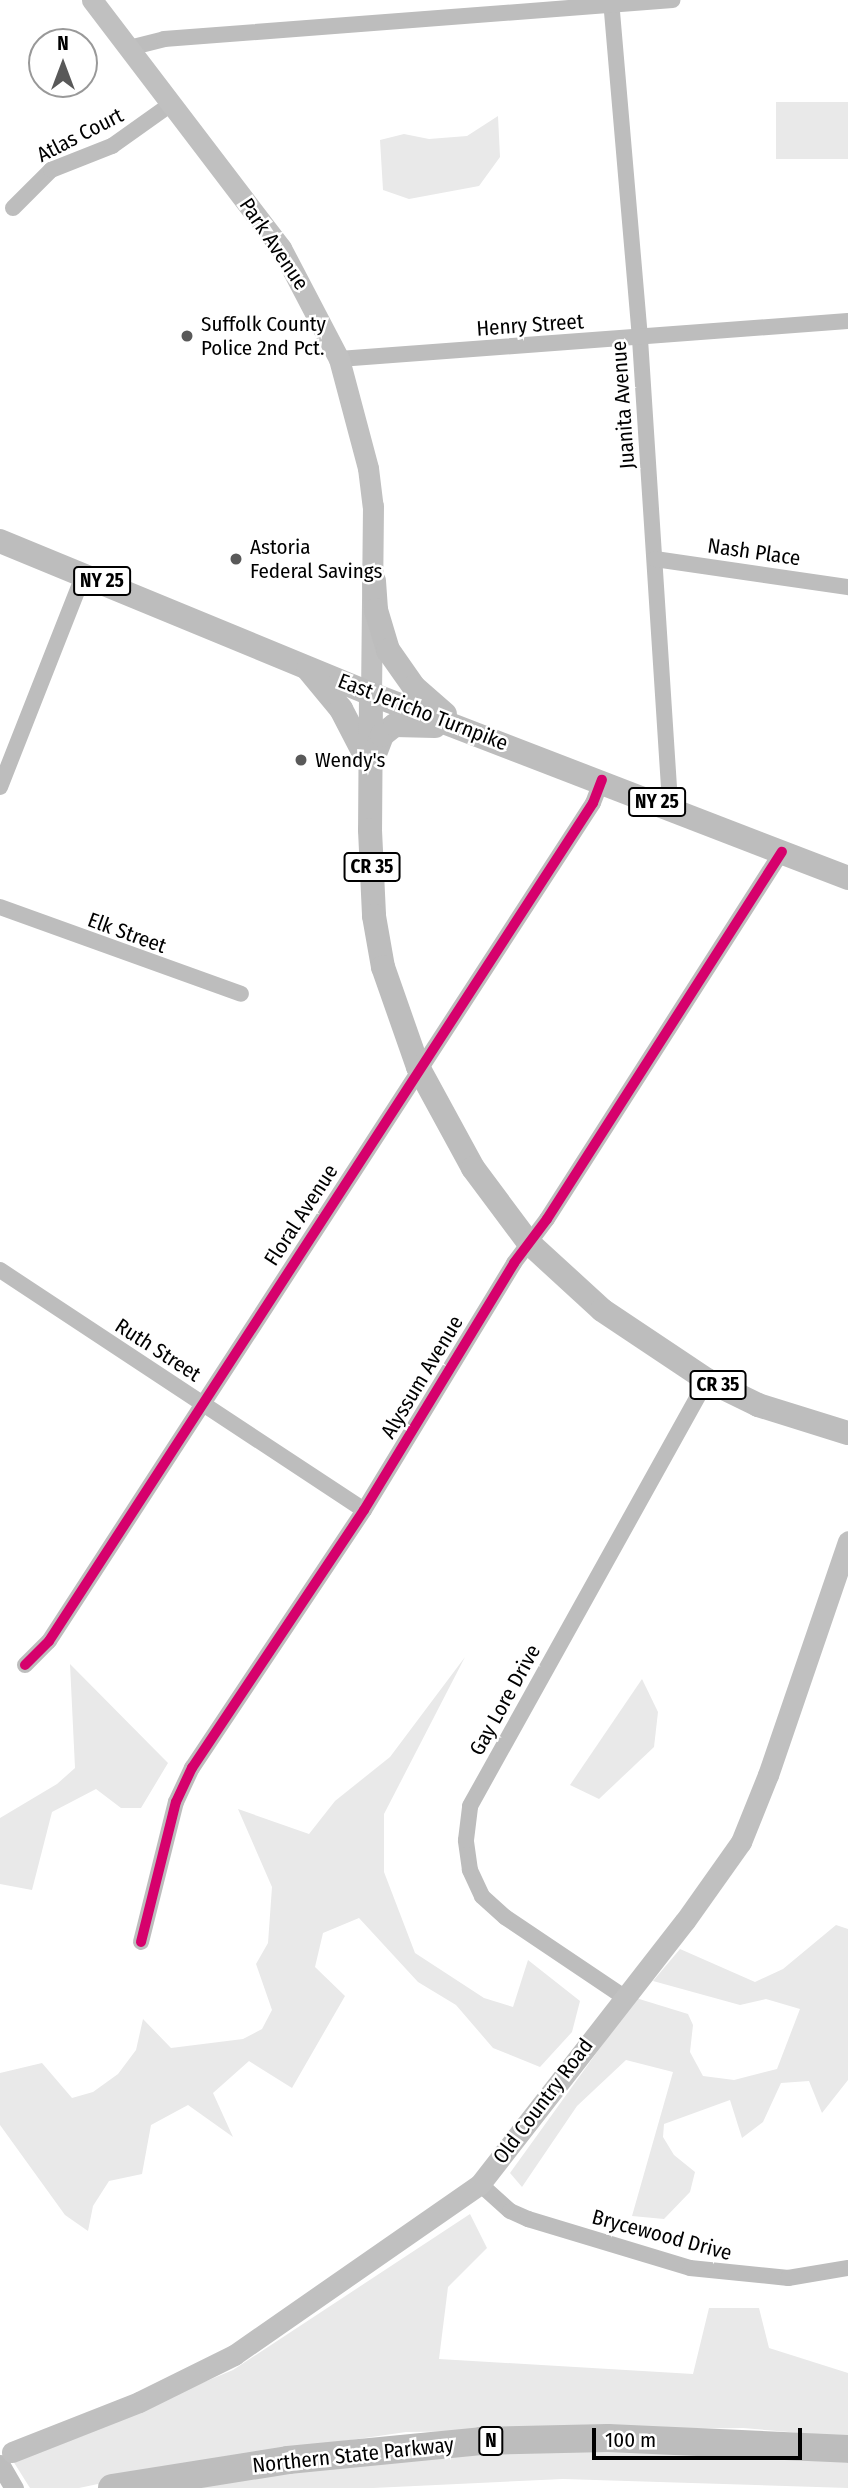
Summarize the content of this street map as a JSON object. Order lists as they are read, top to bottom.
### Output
{
  "streets": {
    "highway": ["N", "Northern State Parkway"],
    "main road": [
      "Park Avenue",
      "NY 25",
      "East Jericho Turnpike",
      "CR 35",
      "Old Country Road"
    ],
    "street": [
      "Atlas Court",
      "Henry Street",
      "Juanita Avenue",
      "Nash Place",
      "Elk Street",
      "Floral Avenue",
      "Ruth Street",
      "Alyssum Avenue",
      "Gay Lore Drive",
      "Brycewood Drive"
    ]
  },
  "crossings": [
    ["Atlas Court", "Park Avenue"],
    ["Park Avenue", "Henry Street"],
    ["Park Avenue", "East Jericho Turnpike"],
    ["Park Avenue", "CR 35"],
    ["Henry Street", "Juanita Avenue"],
    ["Juanita Avenue", "Nash Place"],
    ["Juanita Avenue", "East Jericho Turnpike"],
    ["East Jericho Turnpike", "CR 35"],
    ["East Jericho Turnpike", "Floral Avenue"],
    ["East Jericho Turnpike", "Alyssum Avenue"],
    ["CR 35", "Floral Avenue"],
    ["CR 35", "Alyssum Avenue"],
    ["CR 35", "Gay Lore Drive"],
    ["Floral Avenue", "Ruth Street"],
    ["Ruth Street", "Alyssum Avenue"],
    ["Gay Lore Drive", "Old Country Road"],
    ["Old Country Road", "Brycewood Drive"]
  ],
  "places": ["Suffolk County Police 2nd Pct.", "Astoria Federal Savings", "Wendy's"],
  "scale_bar": "100 m",
  "north": "top"
}
